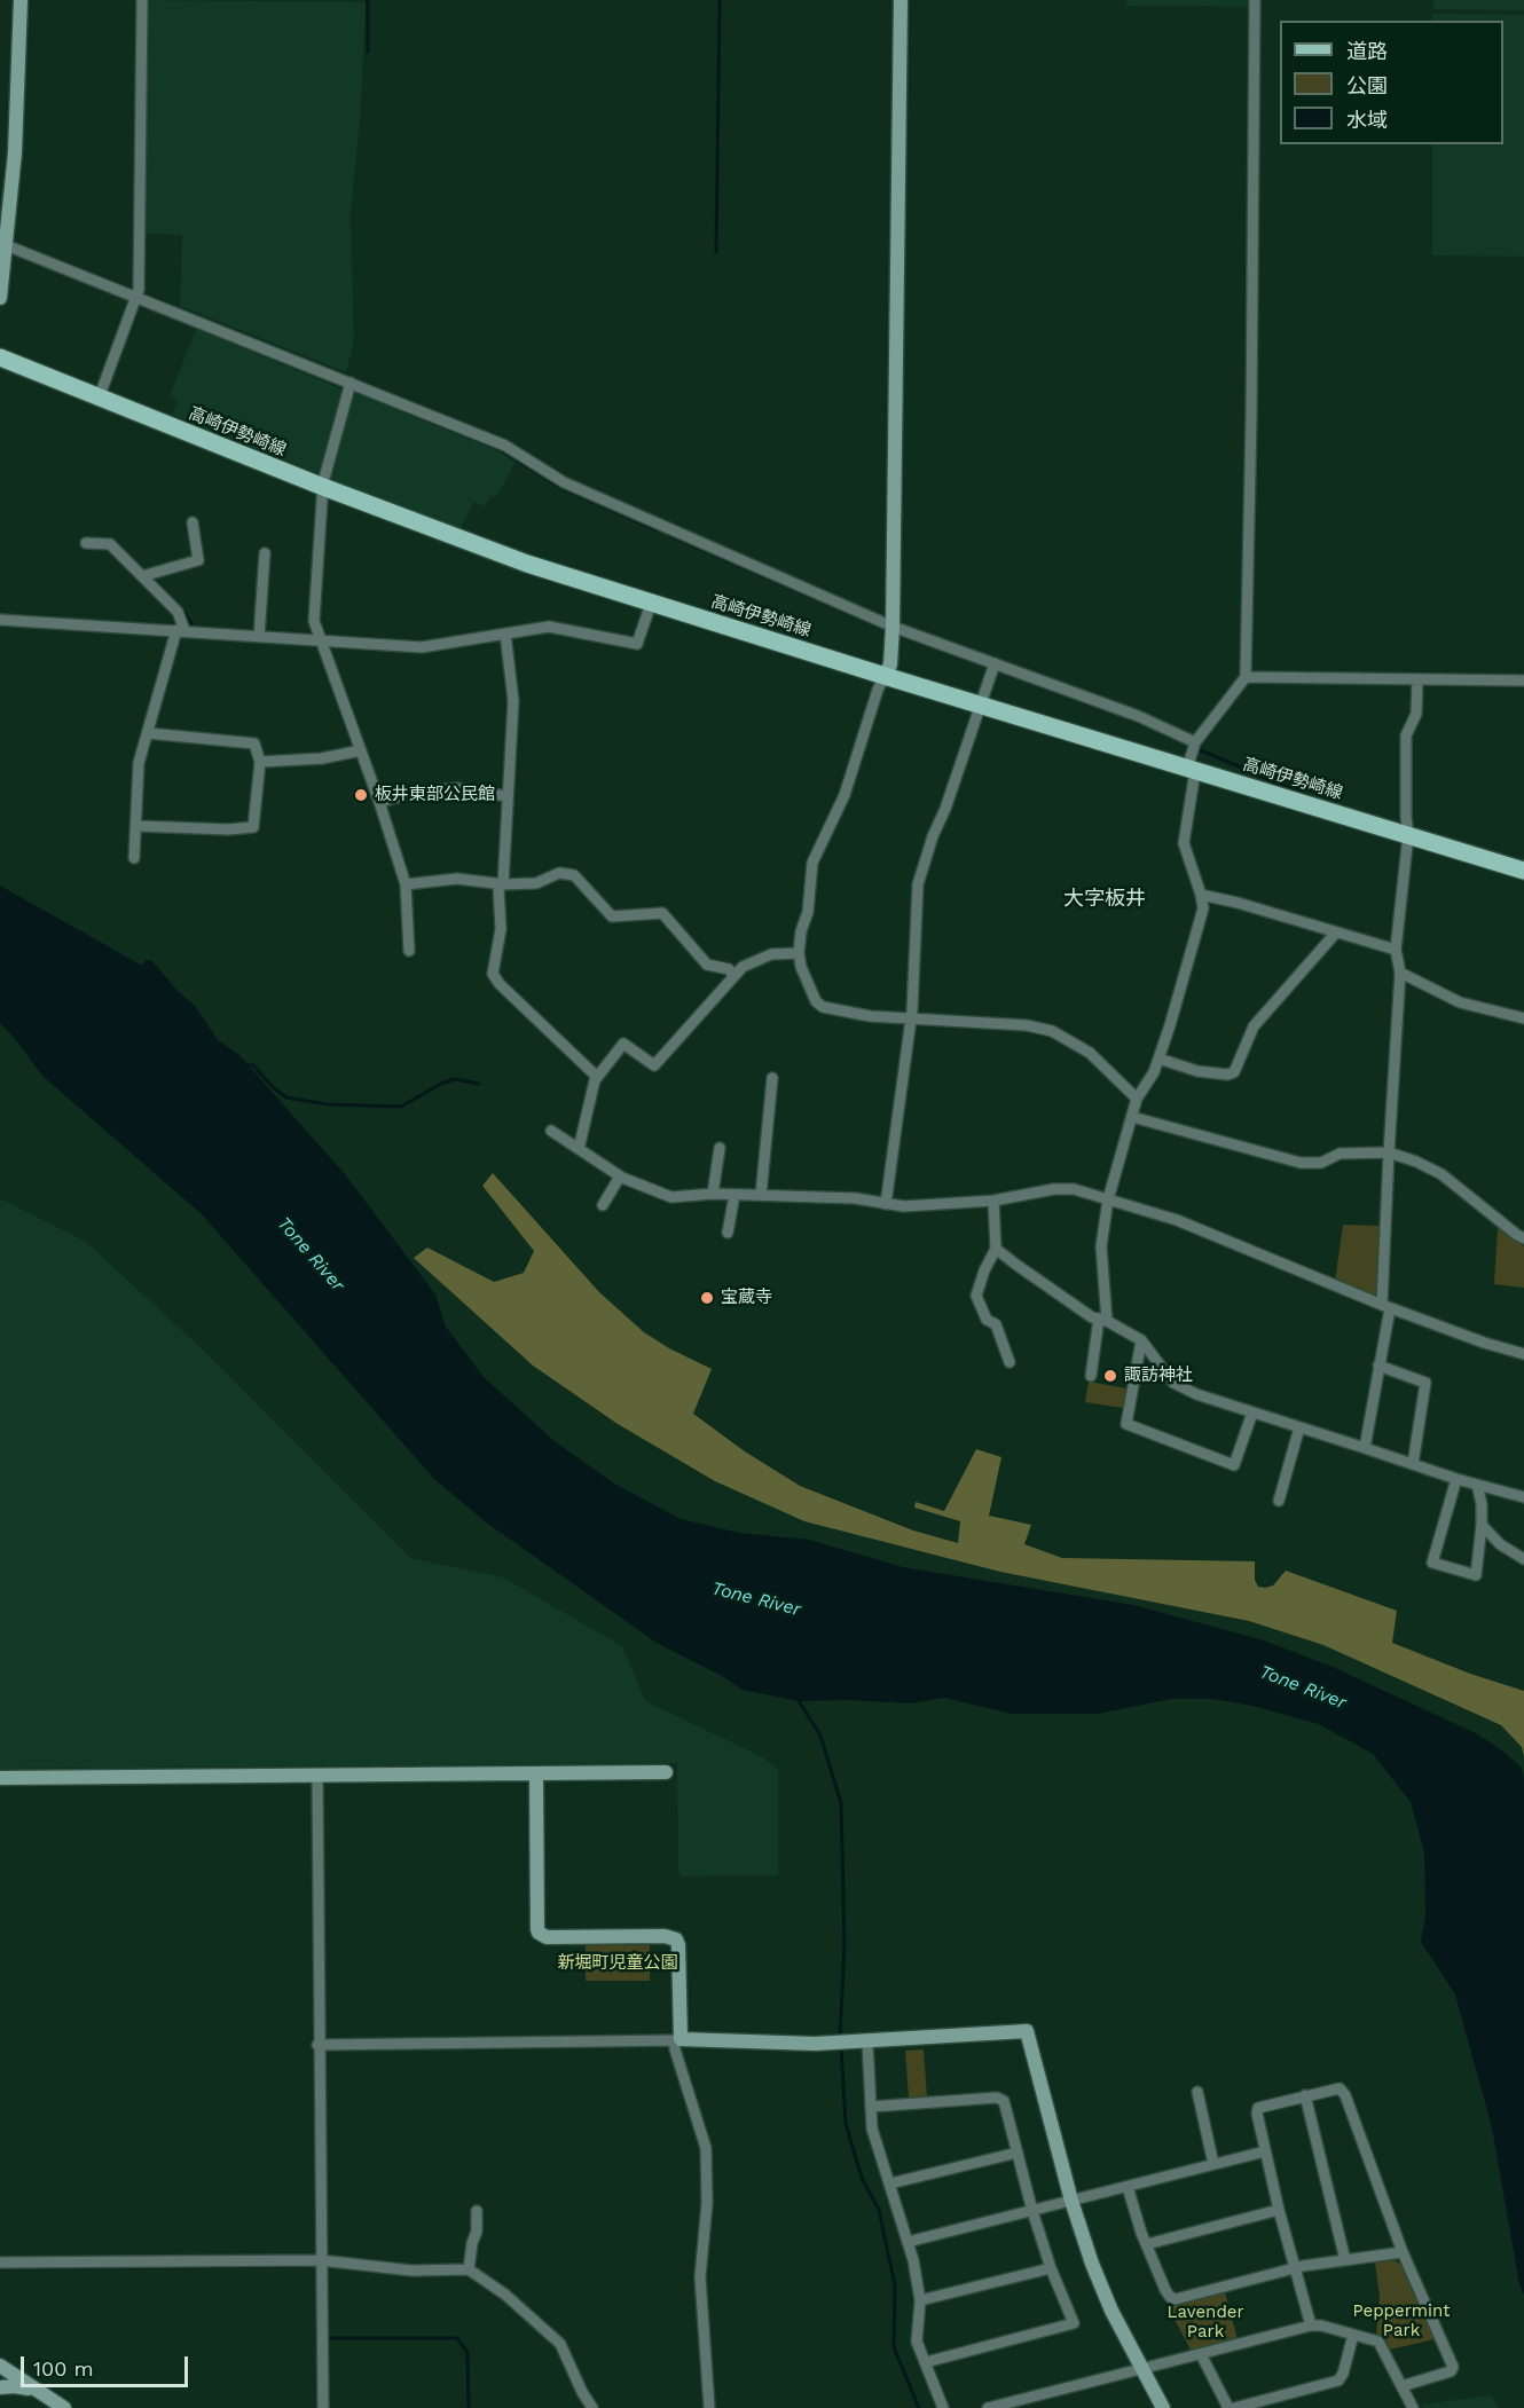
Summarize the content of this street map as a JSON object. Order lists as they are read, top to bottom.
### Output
{
  "streets": {
    "main road": ["高崎伊勢崎線"]
  },
  "districts": ["大字板井"],
  "water": ["Tone River"],
  "parks": ["新堀町児童公園", "Peppermint Park", "Lavender Park"],
  "places": ["板井東部公民館", "宝蔵寺", "諏訪神社"],
  "legend": ["道路", "公園", "水域"],
  "scale_bar": "100 m"
}
